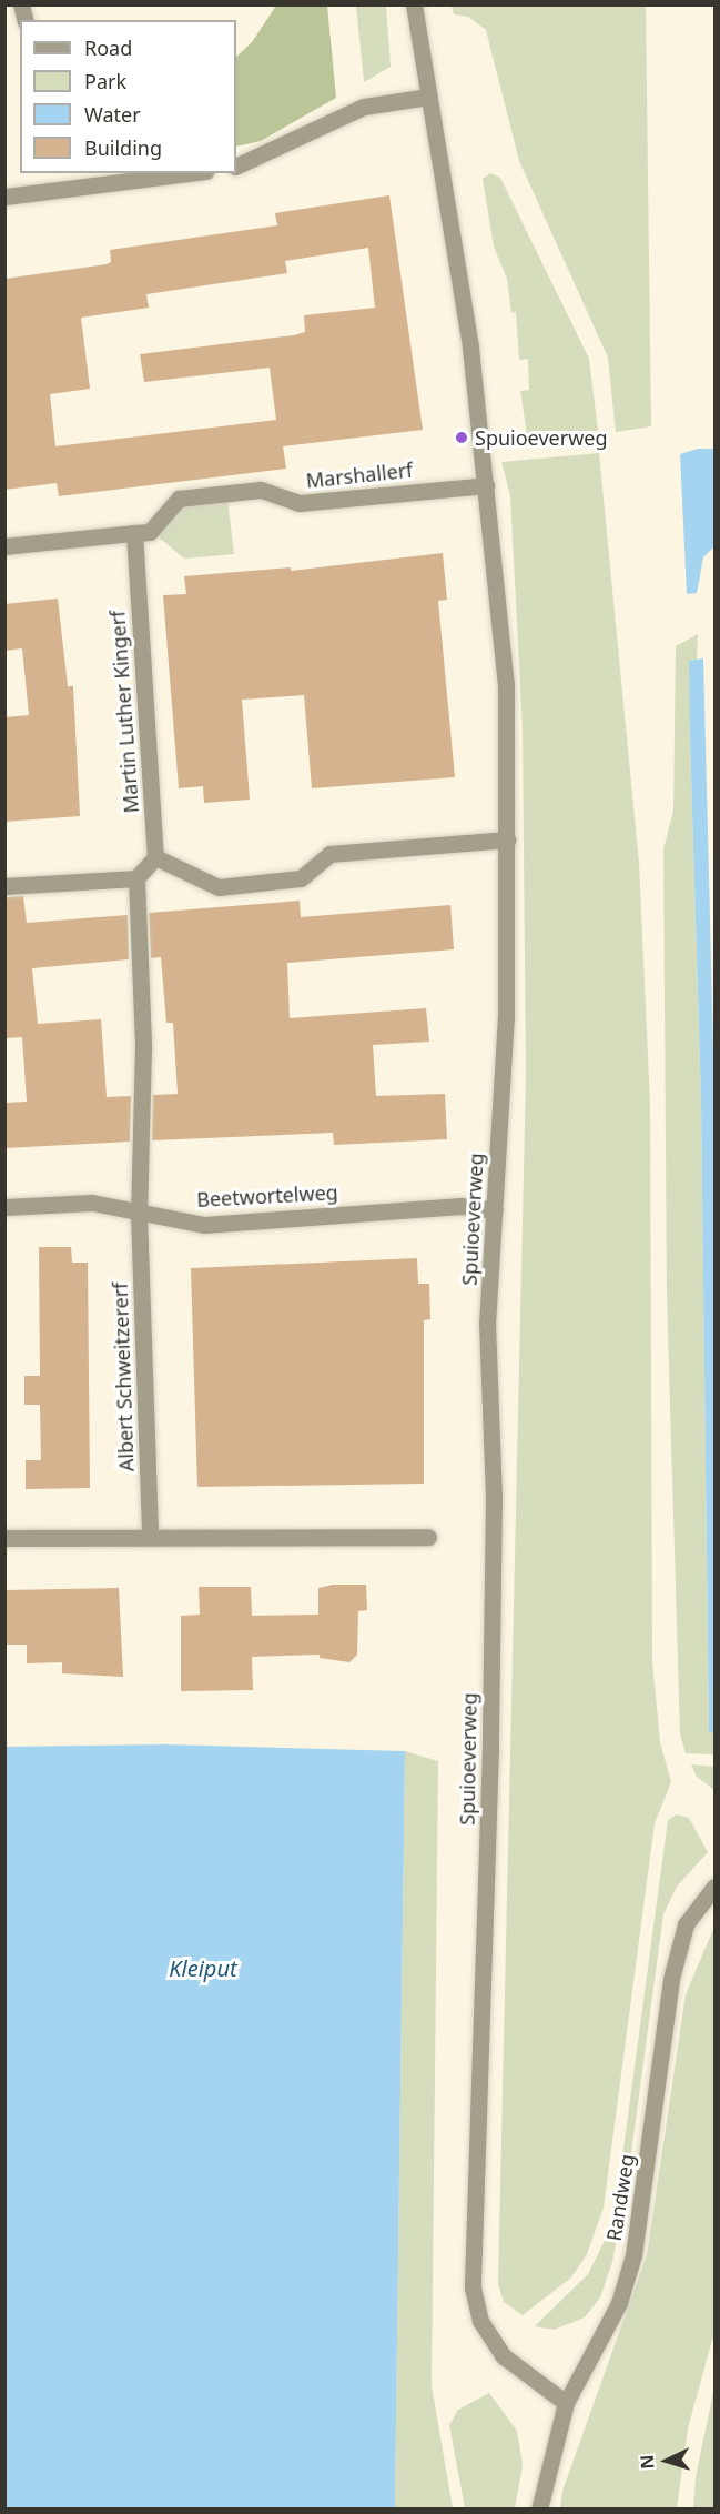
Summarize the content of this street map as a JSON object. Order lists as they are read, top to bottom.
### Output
{
  "streets": {
    "street": [
      "Marshallerf",
      "Martin Luther Kingerf",
      "Beetwortelweg",
      "Spuioeverweg",
      "Albert Schweitzererf",
      "Randweg"
    ]
  },
  "crossings": [
    ["Marshallerf", "Martin Luther Kingerf"],
    ["Marshallerf", "Spuioeverweg"],
    ["Beetwortelweg", "Spuioeverweg"],
    ["Beetwortelweg", "Albert Schweitzererf"],
    ["Spuioeverweg", "Randweg"]
  ],
  "water": ["Kleiput"],
  "places": ["Spuioeverweg"],
  "legend": [
    "Road",
    "Park",
    "Water",
    "Building"
  ],
  "north": "left"
}
